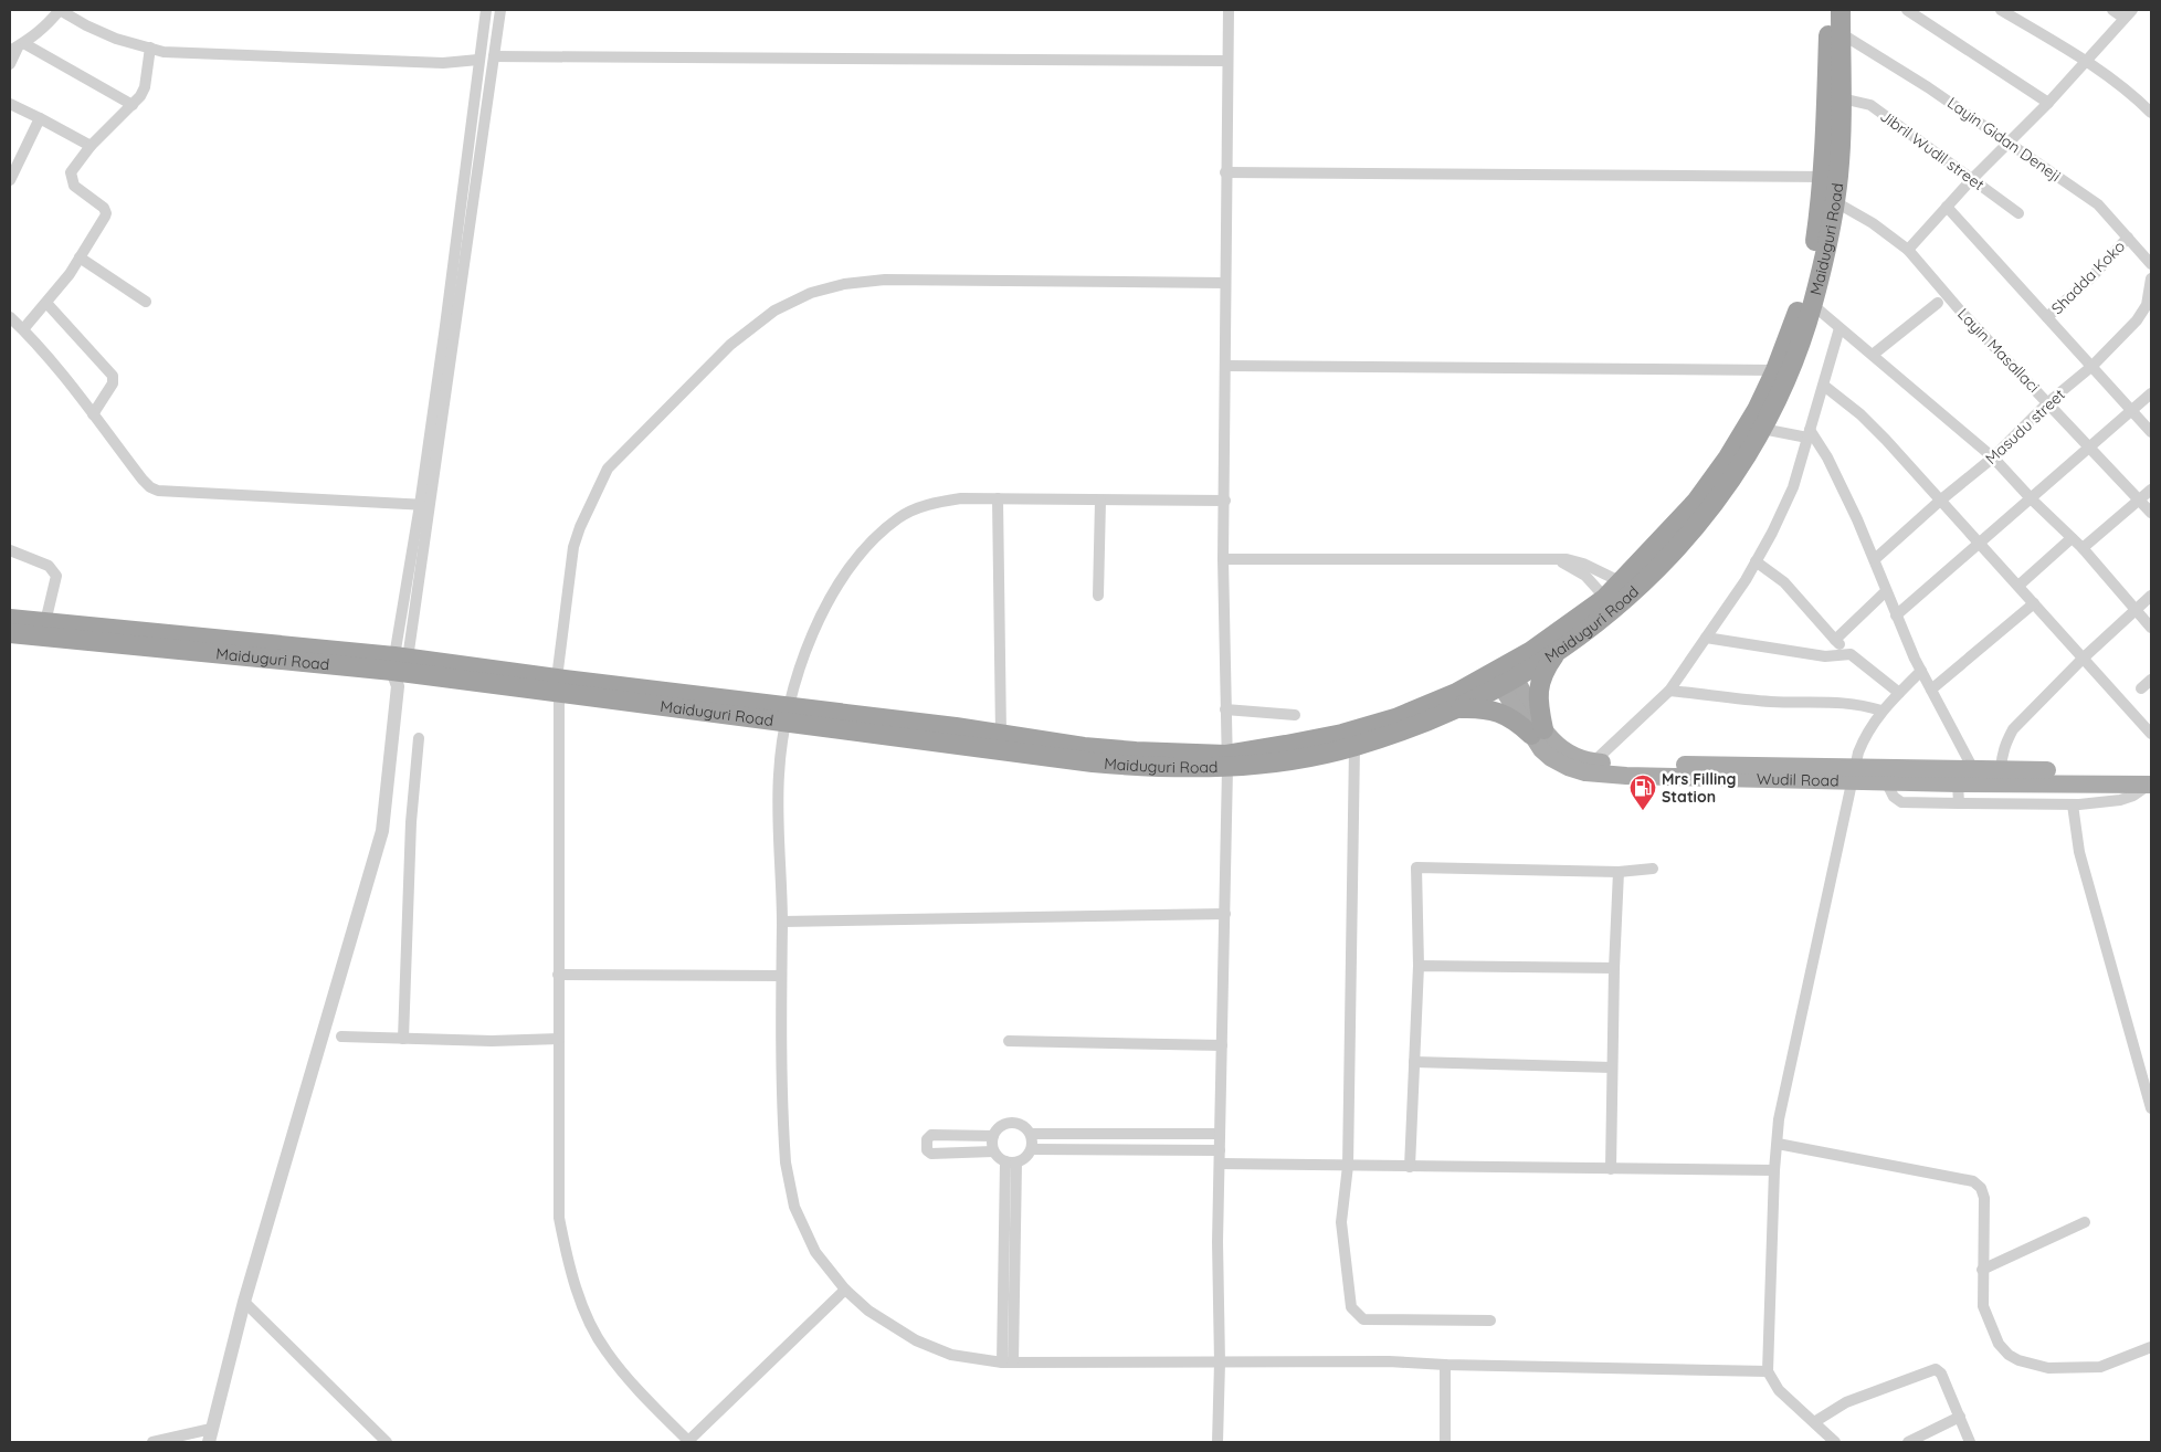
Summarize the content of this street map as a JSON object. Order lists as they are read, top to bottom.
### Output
{
  "streets": {
    "highway": ["Maiduguri Road"],
    "main road": ["Wudil Road"],
    "street": [
      "Layin Gidan Deneji",
      "Jibril Wudil street",
      "Shadda Koko",
      "Layin Masallaci",
      "Masudu street"
    ]
  },
  "crossings": [
    ["Layin Gidan Deneji", "Maiduguri Road"],
    ["Layin Gidan Deneji", "Shadda Koko"],
    ["Jibril Wudil street", "Maiduguri Road"],
    ["Maiduguri Road", "Layin Masallaci"],
    ["Maiduguri Road", "Wudil Road"],
    ["Layin Masallaci", "Masudu street"]
  ],
  "places": {
    "fuel station": ["Mrs Filling Station"]
  }
}
